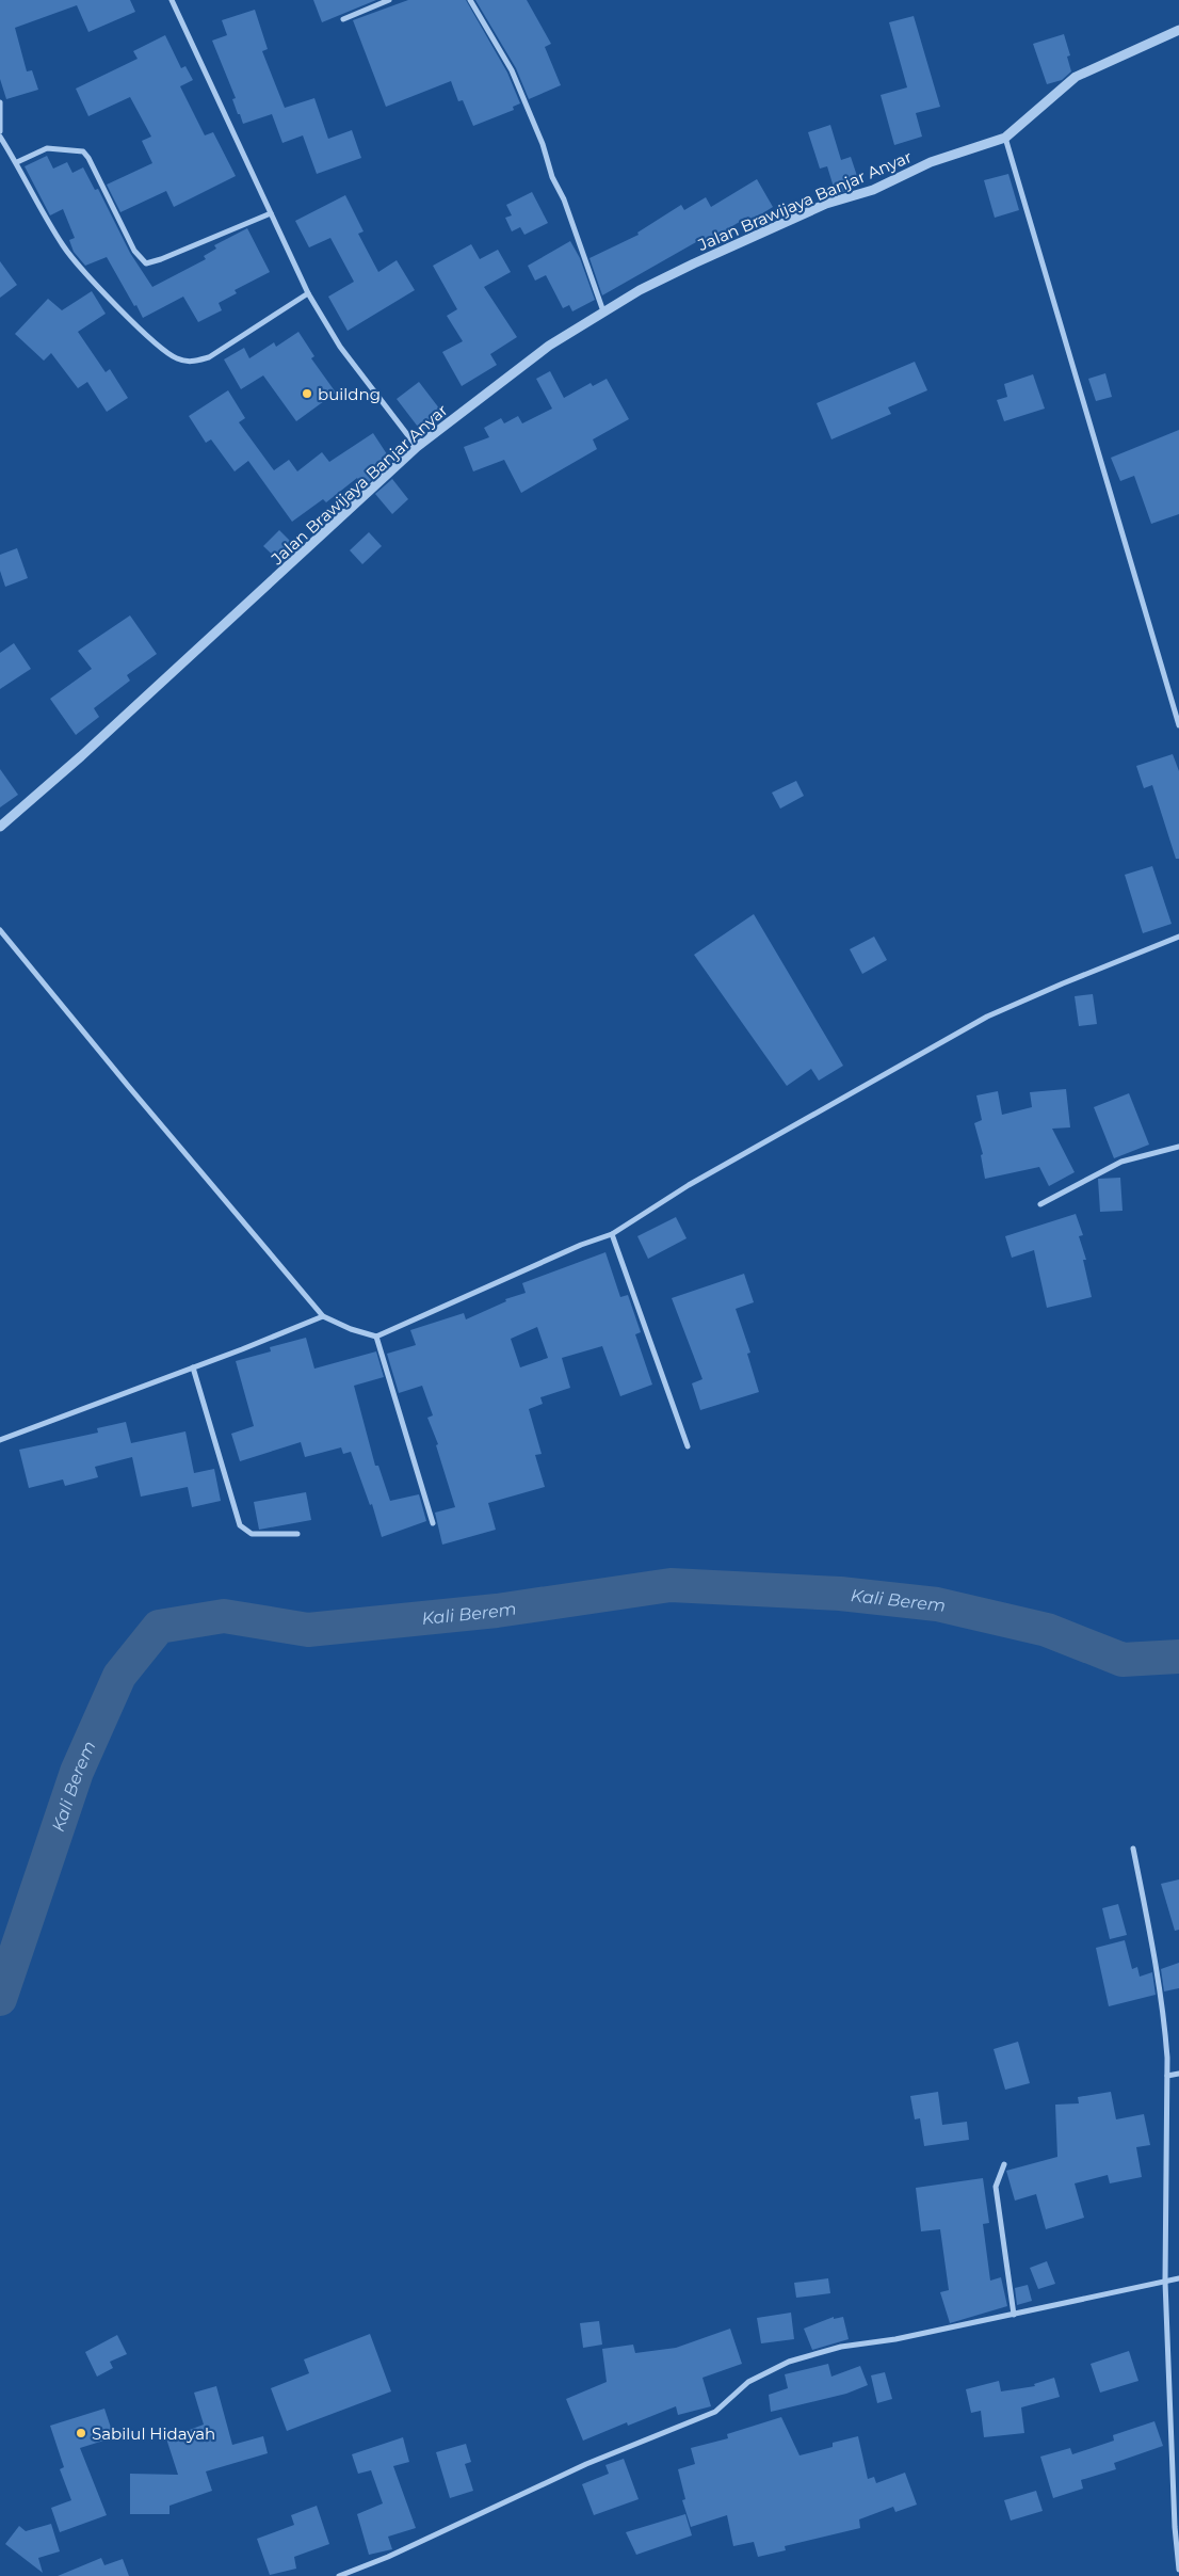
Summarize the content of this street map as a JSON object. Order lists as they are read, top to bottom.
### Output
{
  "streets": {
    "street": ["Jalan Brawijaya Banjar Anyar"]
  },
  "water": ["Kali Berem"],
  "places": ["buildng", "Sabilul Hidayah"]
}
